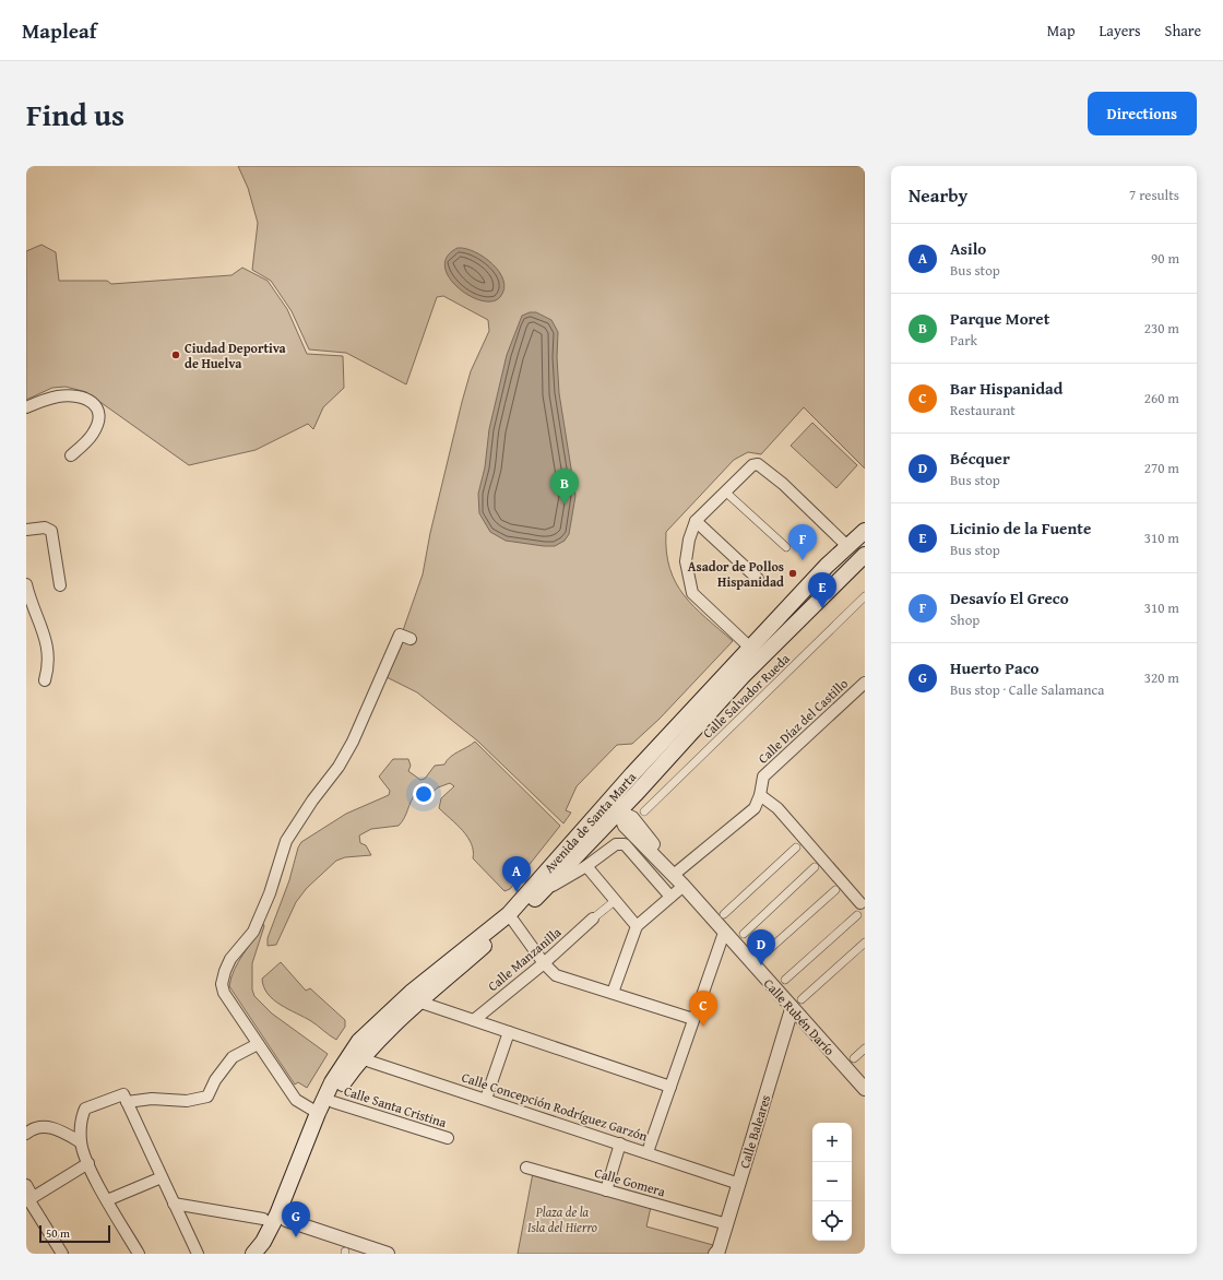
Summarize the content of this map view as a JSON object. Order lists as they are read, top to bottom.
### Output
{
  "streets": {
    "main road": ["Avenida de Santa Marta"],
    "street": [
      "Calle Salvador Rueda",
      "Calle Díaz del Castillo",
      "Calle Manzanilla",
      "Calle Rubén Darío",
      "Calle Santa Cristina",
      "Calle Concepción Rodríguez Garzón",
      "Calle Baleares",
      "Calle Gomera"
    ]
  },
  "crossings": [
    ["Calle Díaz del Castillo", "Calle Rubén Darío"],
    ["Avenida de Santa Marta", "Calle Rubén Darío"],
    ["Avenida de Santa Marta", "Calle Santa Cristina"],
    ["Avenida de Santa Marta", "Calle Concepción Rodríguez Garzón"],
    ["Calle Rubén Darío", "Calle Baleares"],
    ["Calle Concepción Rodríguez Garzón", "Calle Baleares"],
    ["Calle Baleares", "Calle Gomera"]
  ],
  "parks": ["Plaza de la Isla del Hierro"],
  "places": ["Ciudad Deportiva de Huelva", "Asador de Pollos Hispanidad"],
  "scale_bar": "50 m",
  "page": {
    "header": "Mapleaf",
    "nav": ["Map", "Layers", "Share"],
    "title": "Find us",
    "buttons": "Directions",
    "heading": ["Nearby", "7 results"],
    "list": [
      {
        "mark": "A",
        "name": "Asilo",
        "note": "Bus stop",
        "value": "90 m"
      },
      {
        "mark": "B",
        "name": "Parque Moret",
        "note": "Park",
        "value": "230 m"
      },
      {
        "mark": "C",
        "name": "Bar Hispanidad",
        "note": "Restaurant",
        "value": "260 m"
      },
      {
        "mark": "D",
        "name": "Bécquer",
        "note": "Bus stop",
        "value": "270 m"
      },
      {
        "mark": "E",
        "name": "Licinio de la Fuente",
        "note": "Bus stop",
        "value": "310 m"
      },
      {
        "mark": "F",
        "name": "Desavío El Greco",
        "note": "Shop",
        "value": "310 m"
      },
      {
        "mark": "G",
        "name": "Huerto Paco",
        "note": "Bus stop · Calle Salamanca",
        "value": "320 m"
      }
    ],
    "pins": [
      "B",
      "F",
      "E",
      "A",
      "D",
      "C",
      "G"
    ],
    "map_buttons": ["+", "−"],
    "scale": "50 m"
  }
}
